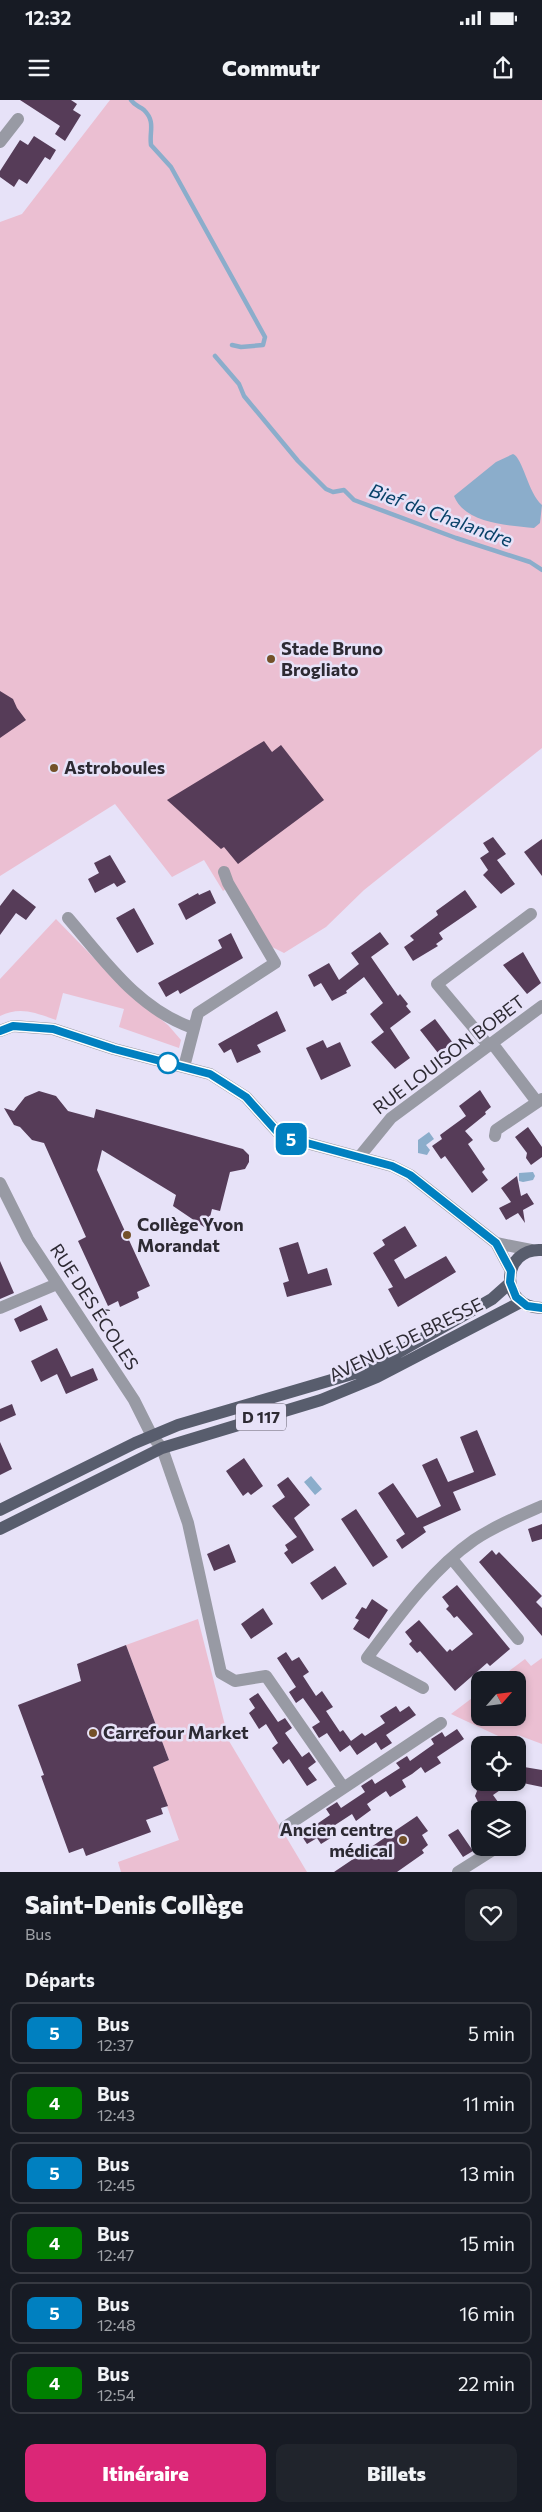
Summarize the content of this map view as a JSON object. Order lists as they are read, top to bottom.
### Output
{
  "streets": {
    "main road": ["AVENUE DE BRESSE", "D 117"],
    "street": ["RUE LOUISON BOBET", "RUE DES ÉCOLES"]
  },
  "crossings": [
    ["RUE DES ÉCOLES", "AVENUE DE BRESSE"]
  ],
  "water": ["Bief de Chalandre"],
  "places": [
    "Stade Bruno Brogliato",
    "Astroboules",
    "Collège Yvon Morandat",
    "Carrefour Market",
    "Ancien centre médical"
  ],
  "lines": ["bus line 5"],
  "north": "top right",
  "page": {
    "status": "12:32",
    "header": "Commutr",
    "on_map": "5",
    "heading": [
      ["Saint-Denis Collège", "Bus"],
      "Départs"
    ],
    "list": [
      {
        "mark": "5",
        "name": "Bus",
        "note": "12:37",
        "value": "5 min"
      },
      {
        "mark": "4",
        "name": "Bus",
        "note": "12:43",
        "value": "11 min"
      },
      {
        "mark": "5",
        "name": "Bus",
        "note": "12:45",
        "value": "13 min"
      },
      {
        "mark": "4",
        "name": "Bus",
        "note": "12:47",
        "value": "15 min"
      },
      {
        "mark": "5",
        "name": "Bus",
        "note": "12:48",
        "value": "16 min"
      },
      {
        "mark": "4",
        "name": "Bus",
        "note": "12:54",
        "value": "22 min"
      }
    ],
    "buttons": ["Itinéraire", "Billets"]
  }
}
